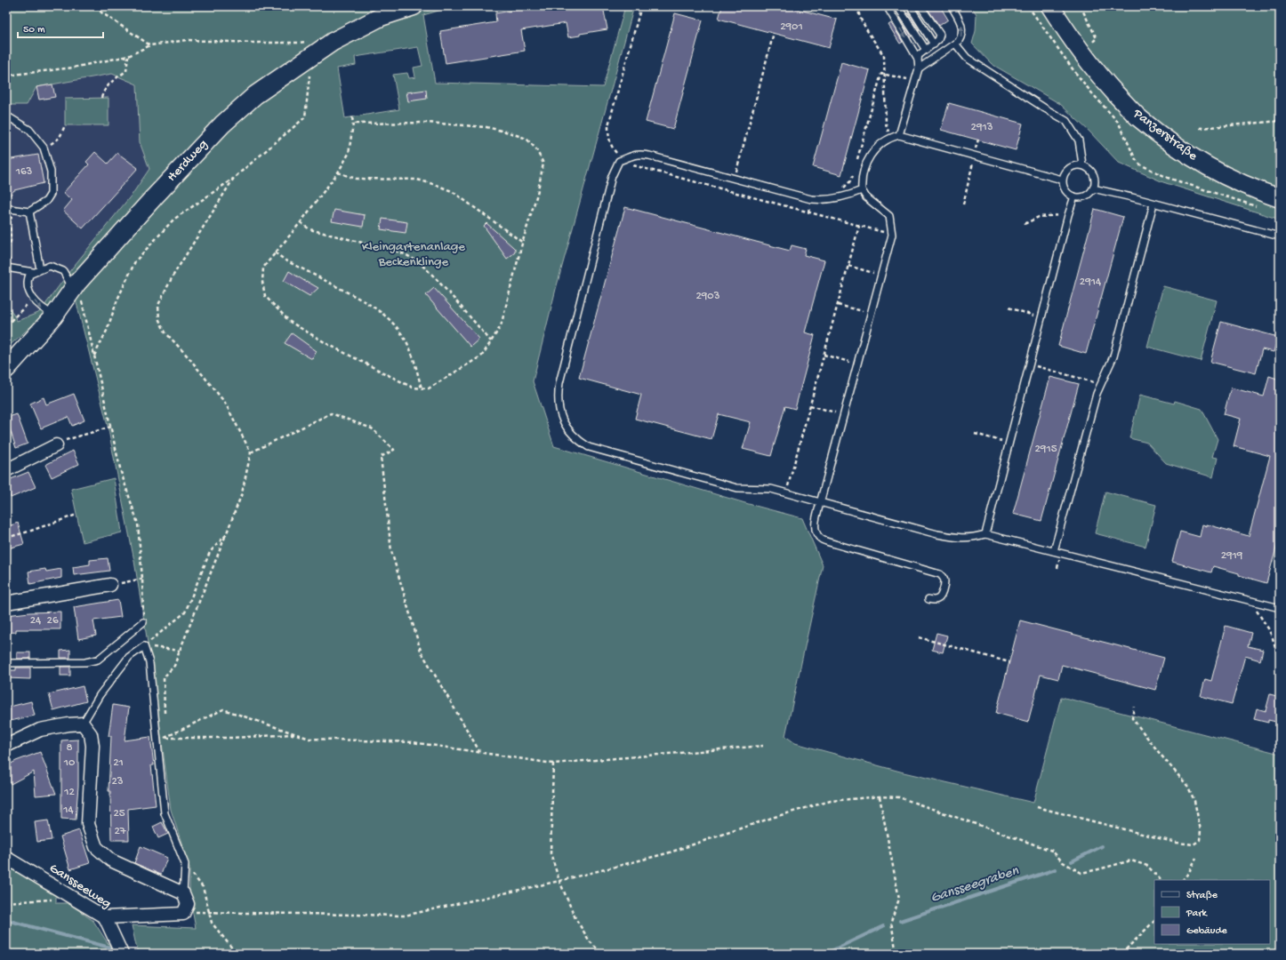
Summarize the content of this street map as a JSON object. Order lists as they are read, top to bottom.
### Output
{
  "streets": {
    "street": ["Panzerstraße", "Herdweg", "Gansseeweg"]
  },
  "water": ["Gansseegraben"],
  "parks": ["Kleingartenanlage Beckenklinge"],
  "house_numbers": [
    "2901",
    "2913",
    "163",
    "2914",
    "2903",
    "2915",
    "2919",
    "24",
    "26",
    "8",
    "10",
    "21",
    "23",
    "12",
    "14",
    "25",
    "27"
  ],
  "legend": ["Straße", "Park", "Gebäude"],
  "scale_bar": "50 m"
}
